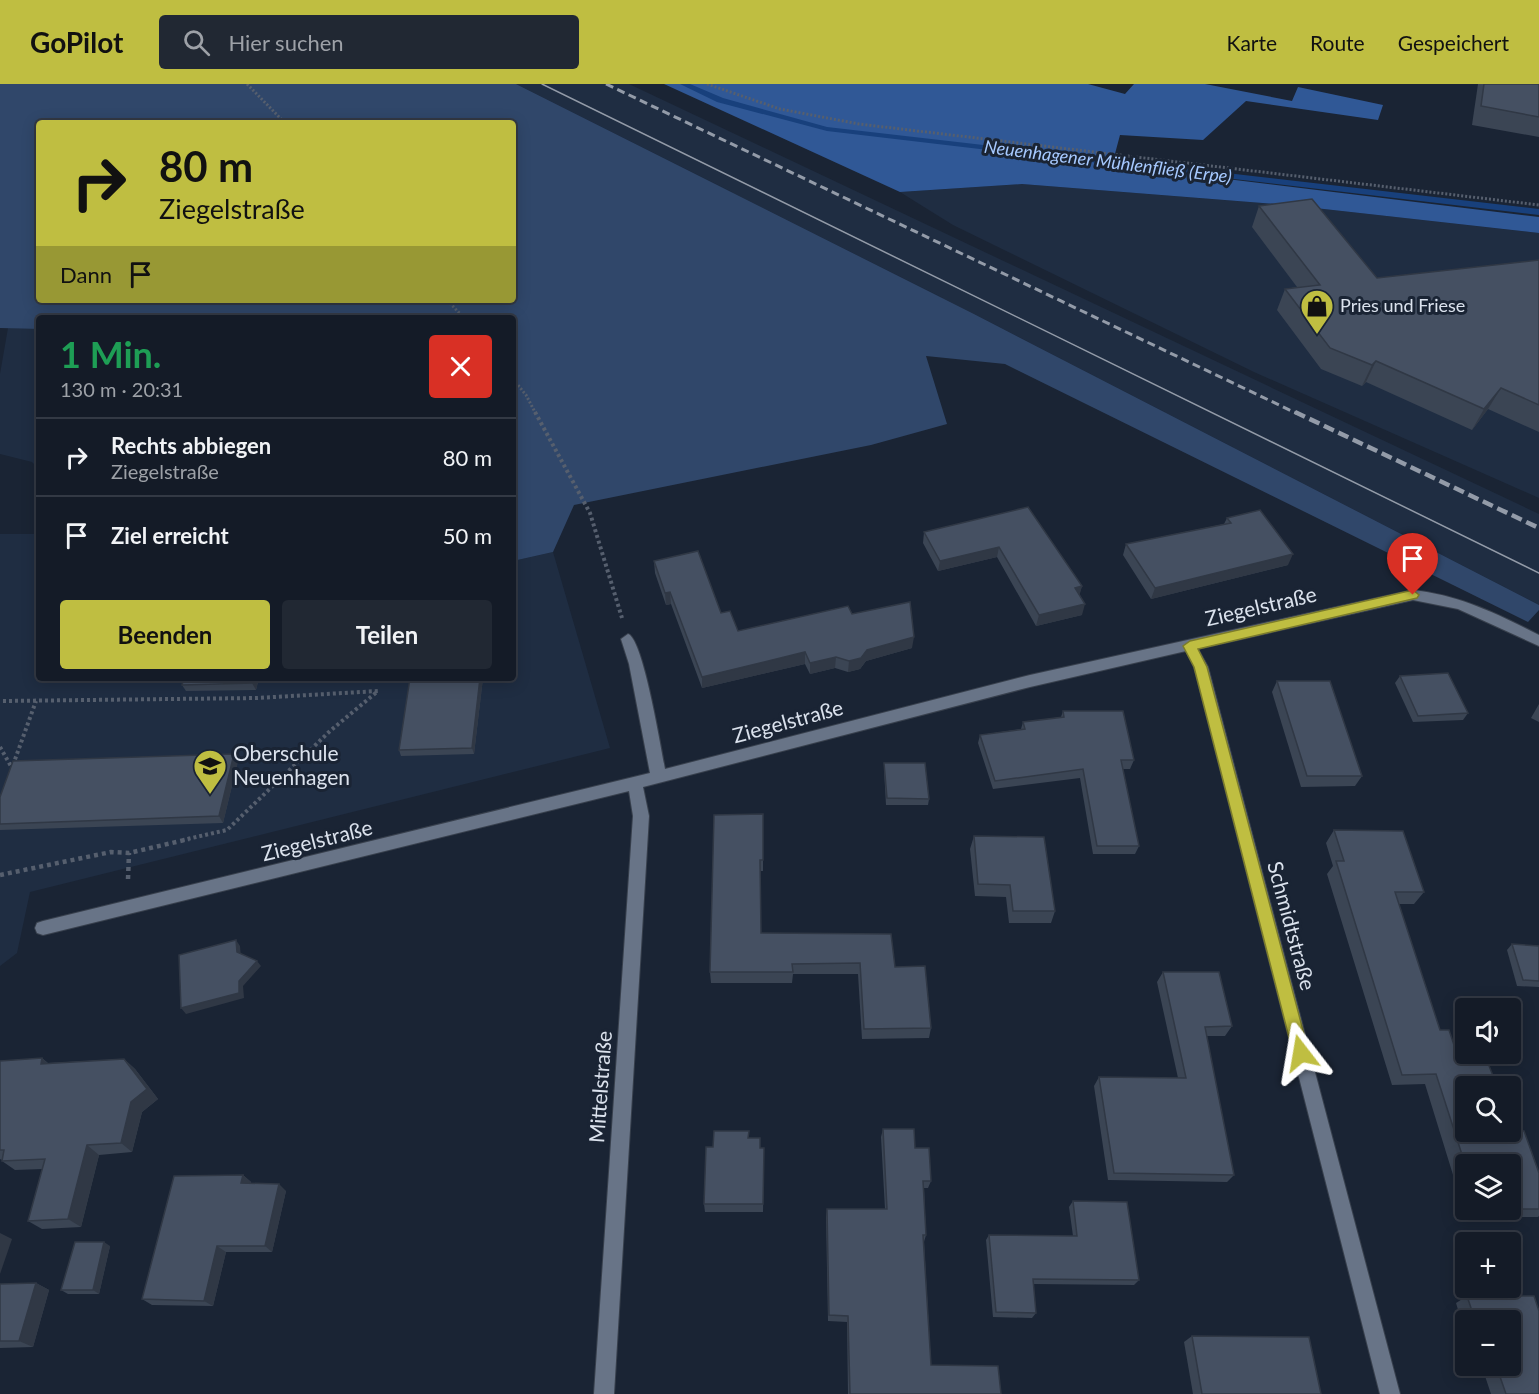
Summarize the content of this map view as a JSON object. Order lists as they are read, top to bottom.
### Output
{
  "streets": {
    "street": ["Ziegelstraße", "Schmidtstraße", "Mittelstraße"]
  },
  "crossings": [
    ["Ziegelstraße", "Schmidtstraße"],
    ["Ziegelstraße", "Mittelstraße"]
  ],
  "water": ["Neuenhagener Mühlenfließ (Erpe)"],
  "places": {
    "shop": ["Pries und Friese"],
    "school or university": ["Oberschule Neuenhagen"]
  },
  "page": {
    "header": "GoPilot",
    "search": "Hier suchen",
    "nav": ["Karte", "Route", "Gespeichert"],
    "turn": ["80 m", "Ziegelstraße"],
    "then": "Dann",
    "heading": ["1 Min.", "130 m · 20:31"],
    "list": [
      {
        "name": "Rechts abbiegen",
        "note": "Ziegelstraße",
        "value": "80 m"
      },
      {
        "name": "Ziel erreicht",
        "value": "50 m"
      }
    ],
    "buttons": ["Beenden", "Teilen"],
    "map_buttons": ["+", "−"]
  }
}
